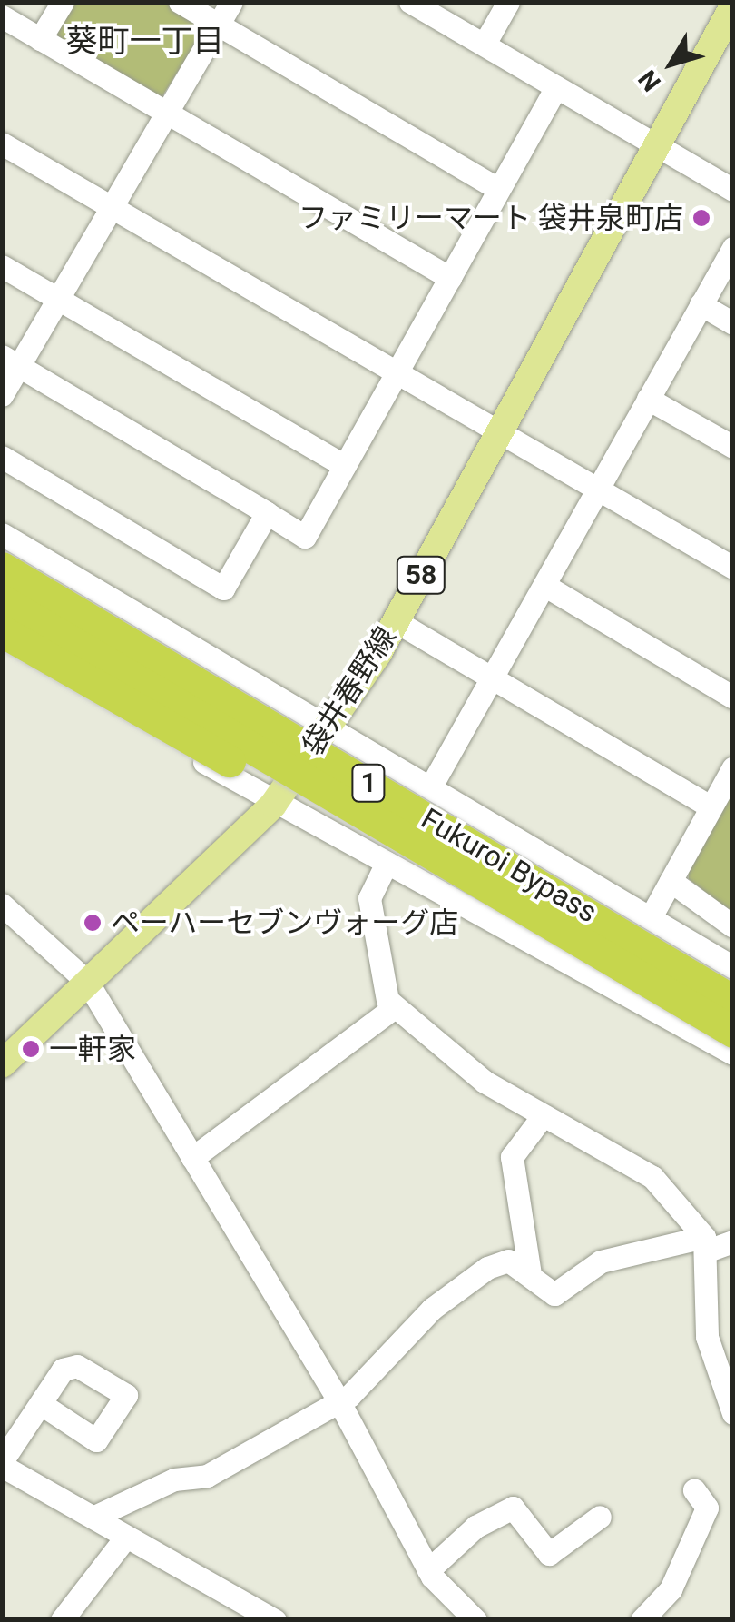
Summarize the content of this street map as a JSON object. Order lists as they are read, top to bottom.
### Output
{
  "streets": {
    "highway": ["1", "Fukuroi Bypass"],
    "main road": ["58", "袋井春野線"]
  },
  "districts": ["葵町一丁目"],
  "places": ["ファミリーマート 袋井泉町店", "ペーハーセブンヴォーグ店", "一軒家"],
  "north": "bottom left"
}
